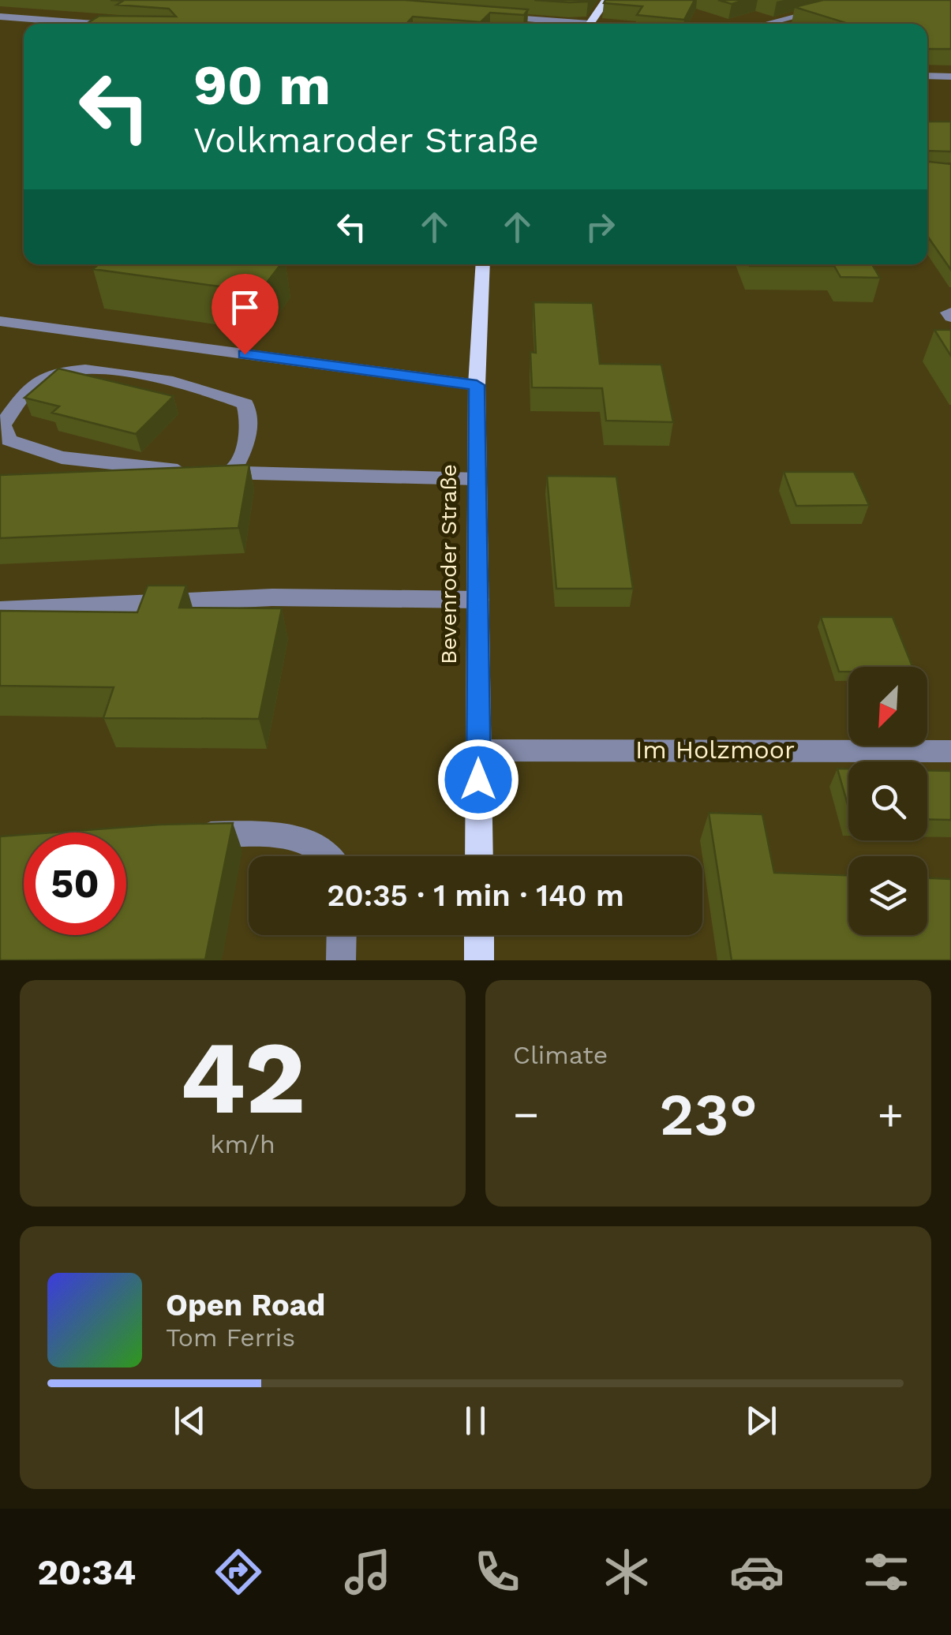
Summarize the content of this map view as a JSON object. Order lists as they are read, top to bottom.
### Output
{
  "streets": {
    "main road": ["Bevenroder Straße"],
    "street": ["Im Holzmoor"]
  },
  "crossings": [
    ["Bevenroder Straße", "Im Holzmoor"]
  ],
  "north": "bottom left",
  "page": {
    "turn": ["90 m", "Volkmaroder Straße"],
    "limit": "50",
    "trip": "20:35 · 1 min · 140 m",
    "tile": [
      ["42", "km/h"],
      "Climate"
    ],
    "heat": ["−", "23°", "+"],
    "song": ["Open Road", "Tom Ferris"],
    "tabs": "20:34"
  }
}
